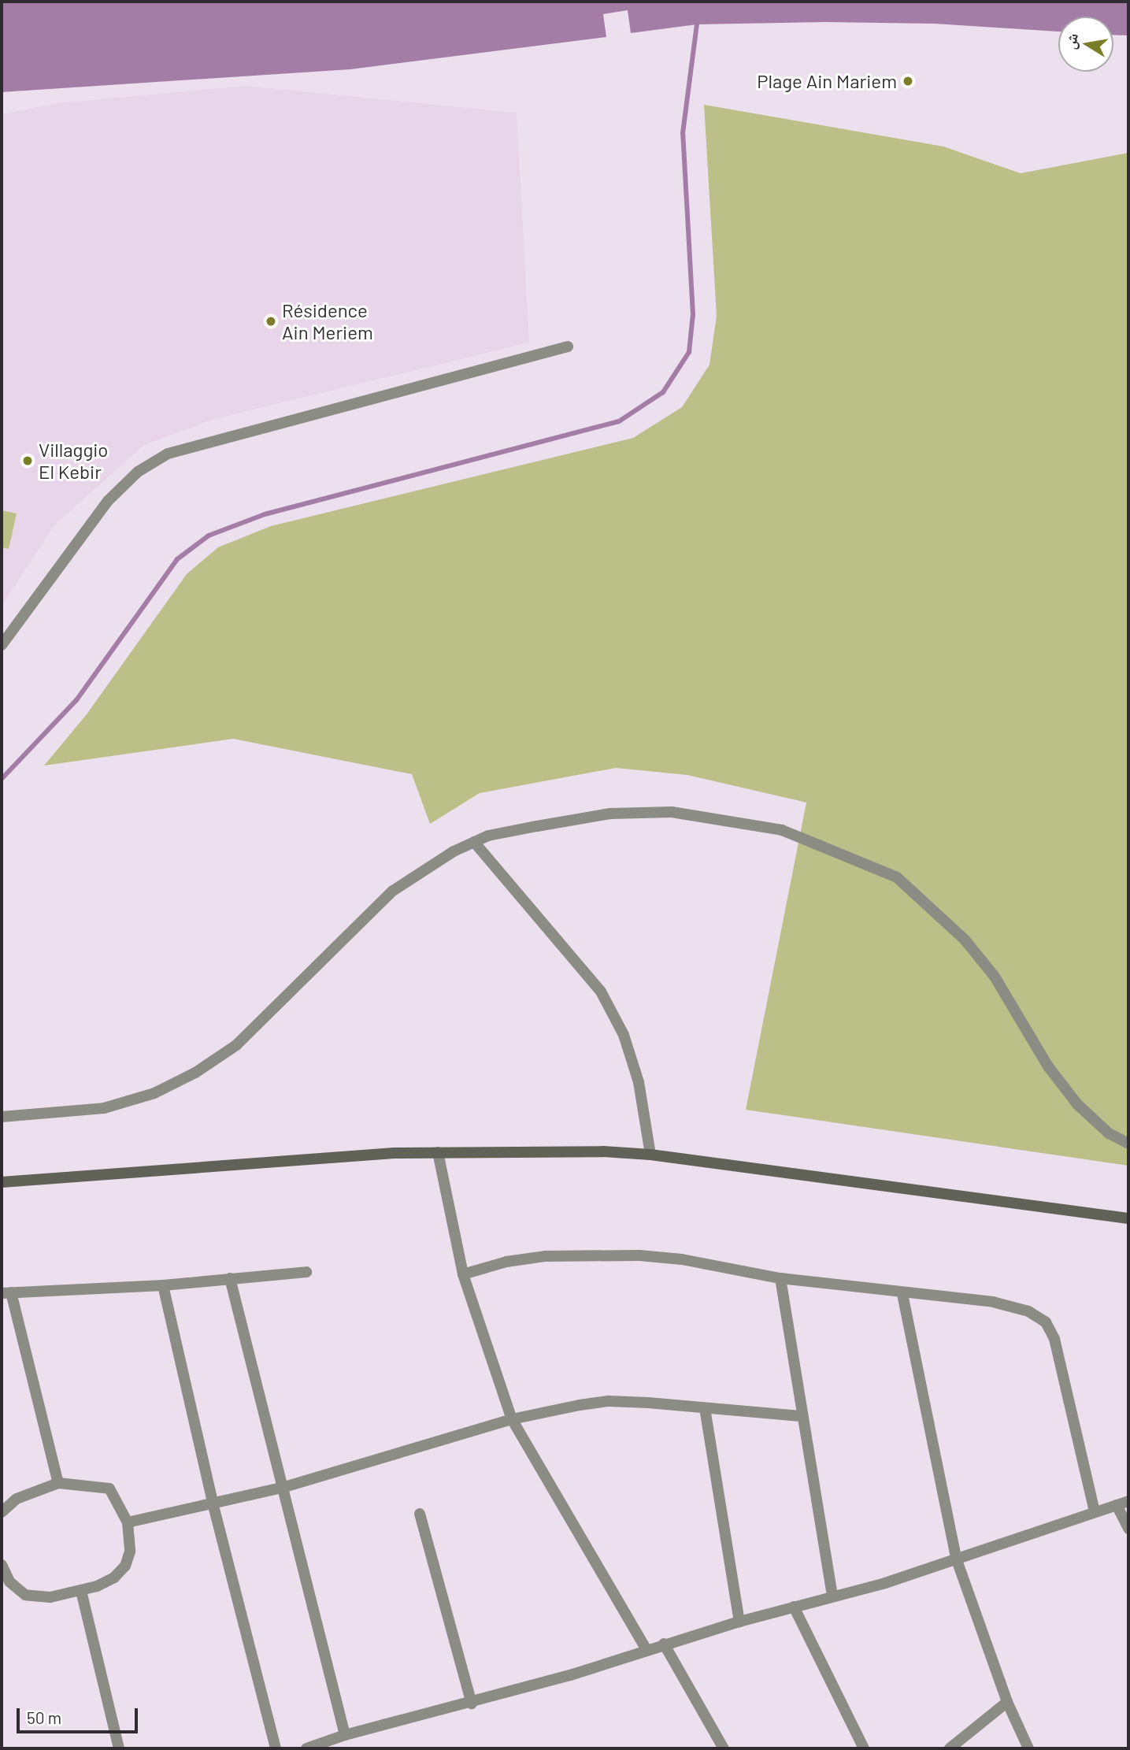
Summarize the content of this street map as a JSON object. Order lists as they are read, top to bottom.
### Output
{
  "places": ["Plage Ain Mariem", "Résidence Ain Meriem", "Villaggio El Kebir"],
  "scale_bar": "50 m",
  "north": "left"
}
